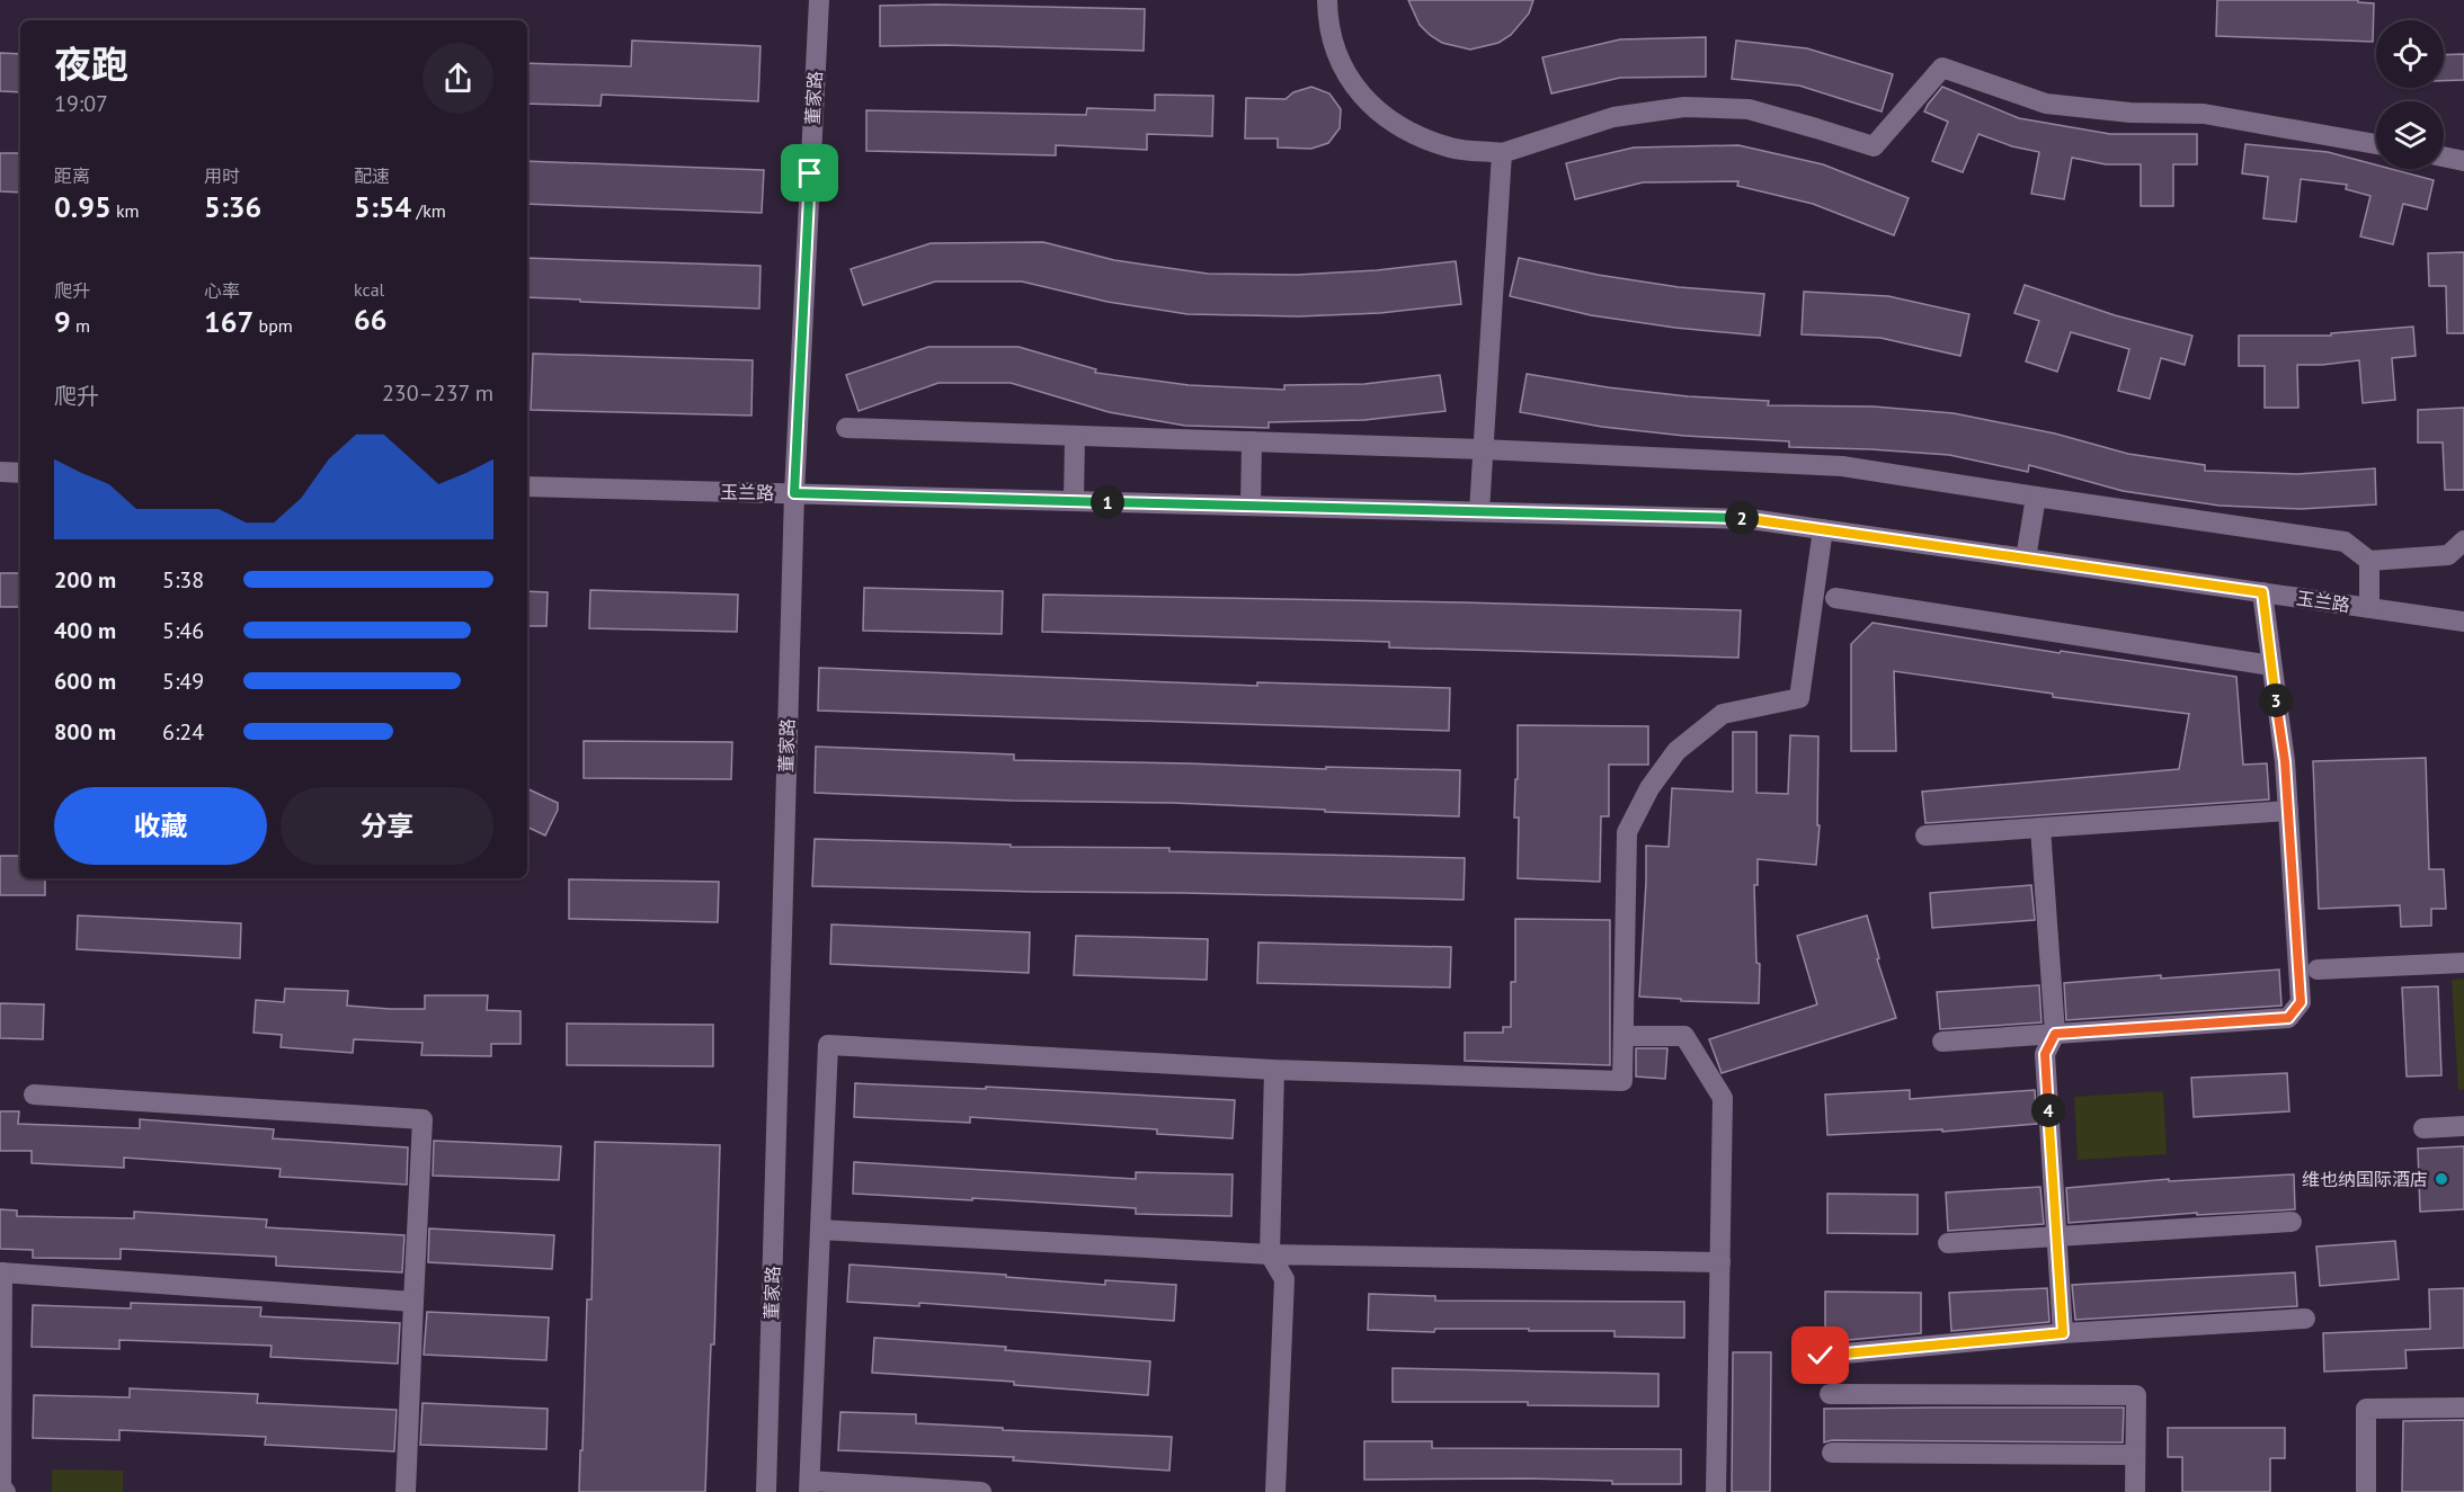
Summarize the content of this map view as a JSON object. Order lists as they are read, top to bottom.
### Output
{
  "streets": {
    "street": ["董家路", "玉兰路"]
  },
  "crossings": [
    ["董家路", "玉兰路"]
  ],
  "places": ["维也纳国际酒店"],
  "page": {
    "heading": ["夜跑", "19:07"],
    "stats": [
      ["距离", "0.95 km"],
      ["用时", "5:36"],
      ["配速", "5:54 /km"],
      ["爬升", "9 m"],
      ["心率", "167 bpm"],
      ["kcal", "66"]
    ],
    "chart": ["爬升", "230–237 m"],
    "pins": [
      "1",
      "2",
      "3",
      "4"
    ],
    "list": [
      {
        "name": "200 m",
        "note": "5:38"
      },
      {
        "name": "400 m",
        "note": "5:46"
      },
      {
        "name": "600 m",
        "note": "5:49"
      },
      {
        "name": "800 m",
        "note": "6:24"
      }
    ],
    "buttons": ["收藏", "分享"]
  }
}
